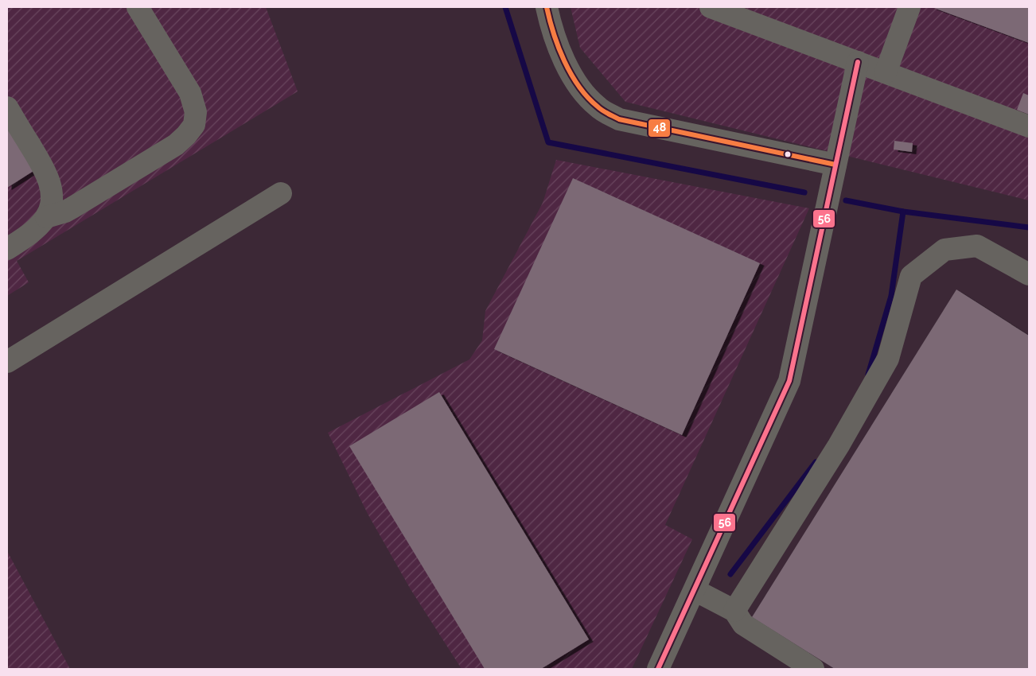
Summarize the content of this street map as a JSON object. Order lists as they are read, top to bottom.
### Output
{
  "lines": ["transit line 48", "transit line 56"]
}
